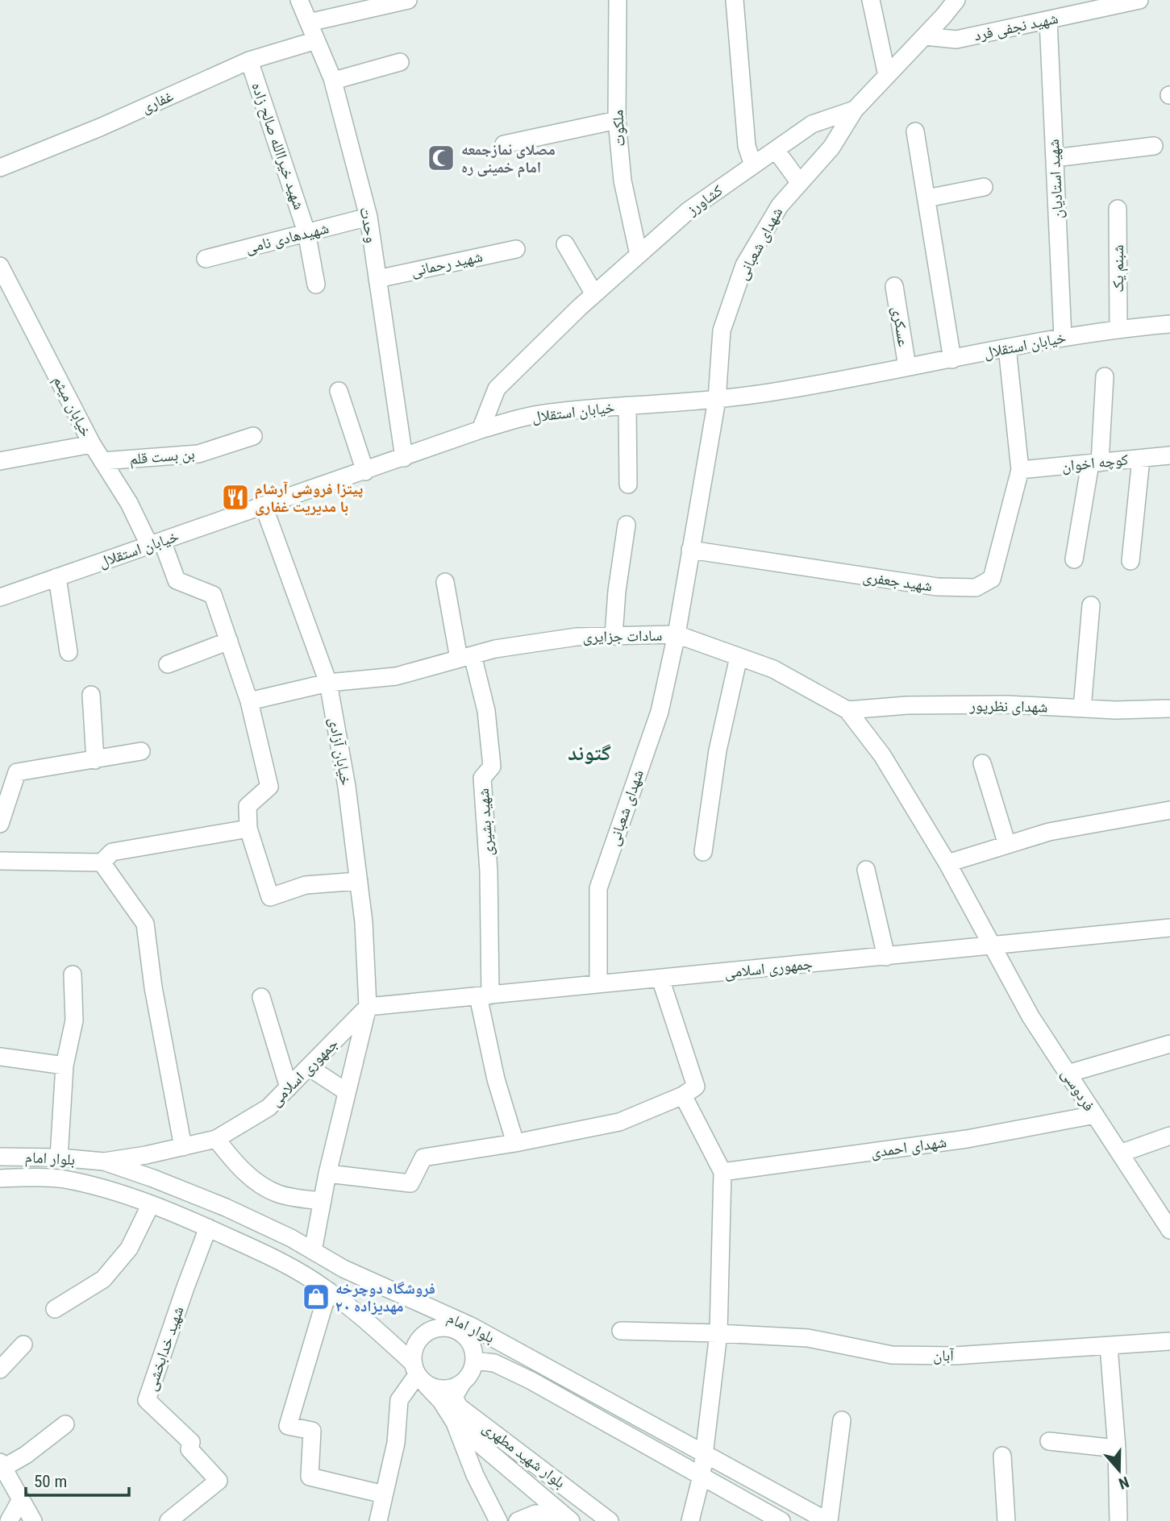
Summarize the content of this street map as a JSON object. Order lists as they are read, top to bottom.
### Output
{
  "streets": {
    "street": [
      "شهید نجفی فرد",
      "غفاری",
      "ملکوت",
      "شهید خیراالله صالح زاده",
      "شهید استادیان",
      "کشاورز",
      "وحدت",
      "شهیدهادی نامی",
      "شهدای شعبانی",
      "شهید رحمانی",
      "شبنم یک",
      "عسکری",
      "خیابان استقلال",
      "خیابان میثم",
      "بن بست قلم",
      "کوچه اخوان",
      "شهید جعفری",
      "سادات جزایری",
      "شهدای نظرپور",
      "خیابان آزادی",
      "شهید بشیری",
      "جمهوری اسلامی",
      "فردوسی",
      "شهدای احمدی",
      "بلوار امام",
      "شهید خدابخشی",
      "آبان",
      "بلوار شهید مطهری"
    ]
  },
  "crossings": [
    ["شهید نجفی فرد", "شهید استادیان"],
    ["شهید نجفی فرد", "کشاورز"],
    ["غفاری", "شهید خیراالله صالح زاده"],
    ["غفاری", "وحدت"],
    ["ملکوت", "کشاورز"],
    ["شهید خیراالله صالح زاده", "شهیدهادی نامی"],
    ["شهید استادیان", "خیابان استقلال"],
    ["کشاورز", "شهدای شعبانی"],
    ["کشاورز", "خیابان استقلال"],
    ["وحدت", "شهیدهادی نامی"],
    ["وحدت", "شهید رحمانی"],
    ["وحدت", "خیابان استقلال"],
    ["شهدای شعبانی", "خیابان استقلال"],
    ["شهدای شعبانی", "شهید جعفری"],
    ["شهدای شعبانی", "سادات جزایری"],
    ["شهدای شعبانی", "جمهوری اسلامی"],
    ["شبنم یک", "خیابان استقلال"],
    ["عسکری", "خیابان استقلال"],
    ["خیابان استقلال", "خیابان میثم"],
    ["خیابان استقلال", "خیابان آزادی"],
    ["خیابان میثم", "بن بست قلم"],
    ["خیابان میثم", "سادات جزایری"],
    ["کوچه اخوان", "شهید جعفری"],
    ["سادات جزایری", "شهدای نظرپور"],
    ["سادات جزایری", "خیابان آزادی"],
    ["سادات جزایری", "شهید بشیری"],
    ["سادات جزایری", "جمهوری اسلامی"],
    ["سادات جزایری", "فردوسی"],
    ["خیابان آزادی", "جمهوری اسلامی"],
    ["شهید بشیری", "جمهوری اسلامی"],
    ["جمهوری اسلامی", "فردوسی"],
    ["جمهوری اسلامی", "بلوار امام"],
    ["فردوسی", "شهدای احمدی"],
    ["بلوار امام", "شهید خدابخشی"],
    ["بلوار امام", "بلوار شهید مطهری"]
  ],
  "districts": ["گتوند"],
  "places": {
    "mosque": ["مصلای نمازجمعه امام خمینی ره"],
    "restaurant": ["پیتزا فروشی آرشام با مدیریت غفاری"],
    "shop": ["فروشگاه دوچرخه ۲۰ مهدیزاده"]
  },
  "scale_bar": "50 m",
  "north": "bottom"
}
